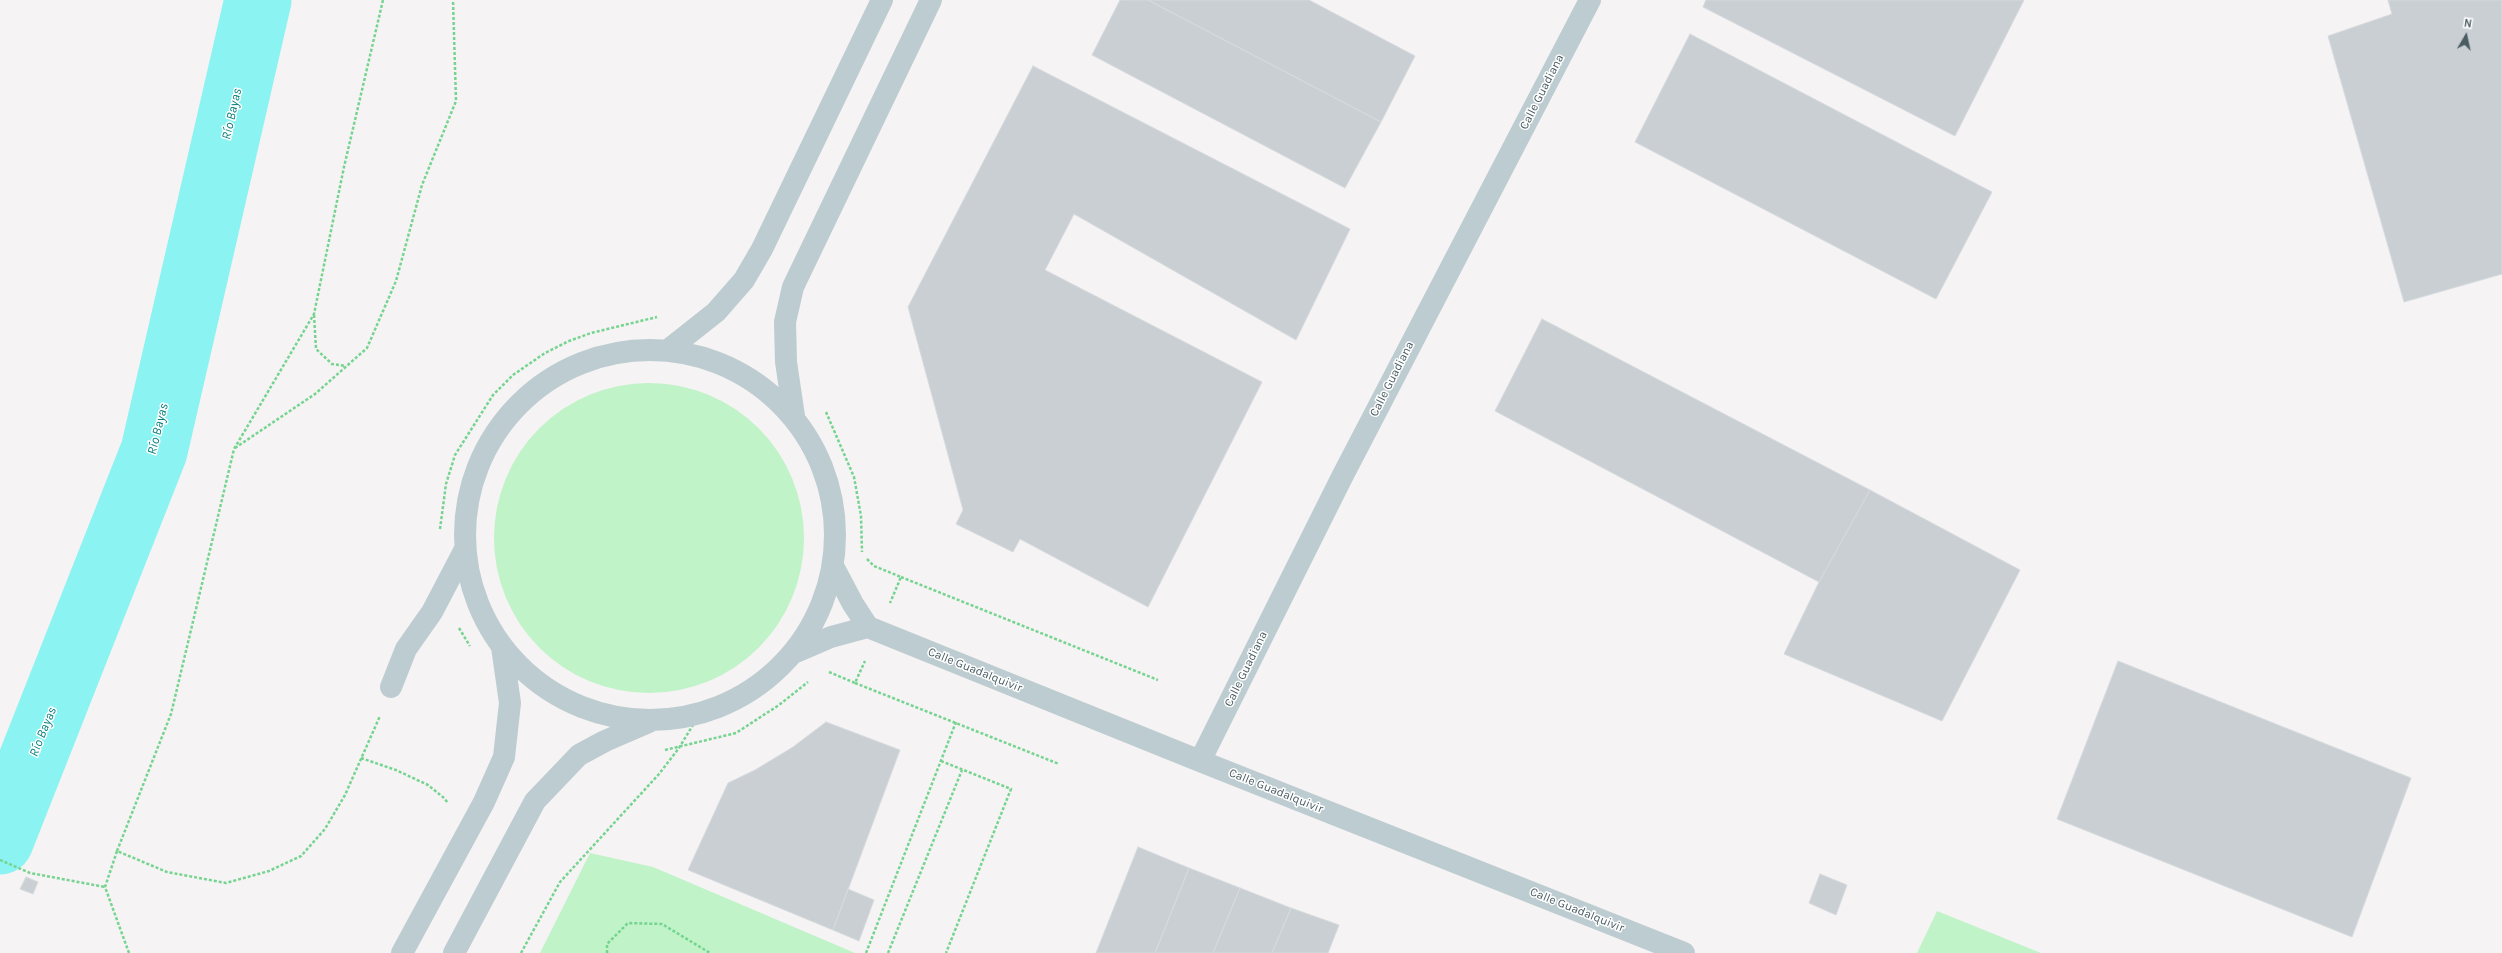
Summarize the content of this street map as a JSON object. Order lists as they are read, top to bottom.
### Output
{
  "streets": {
    "street": ["Calle Guadiana", "Calle Guadalquivir"]
  },
  "crossings": [
    ["Calle Guadiana", "Calle Guadalquivir"]
  ],
  "water": ["Río Bayas"],
  "north": "top"
}
